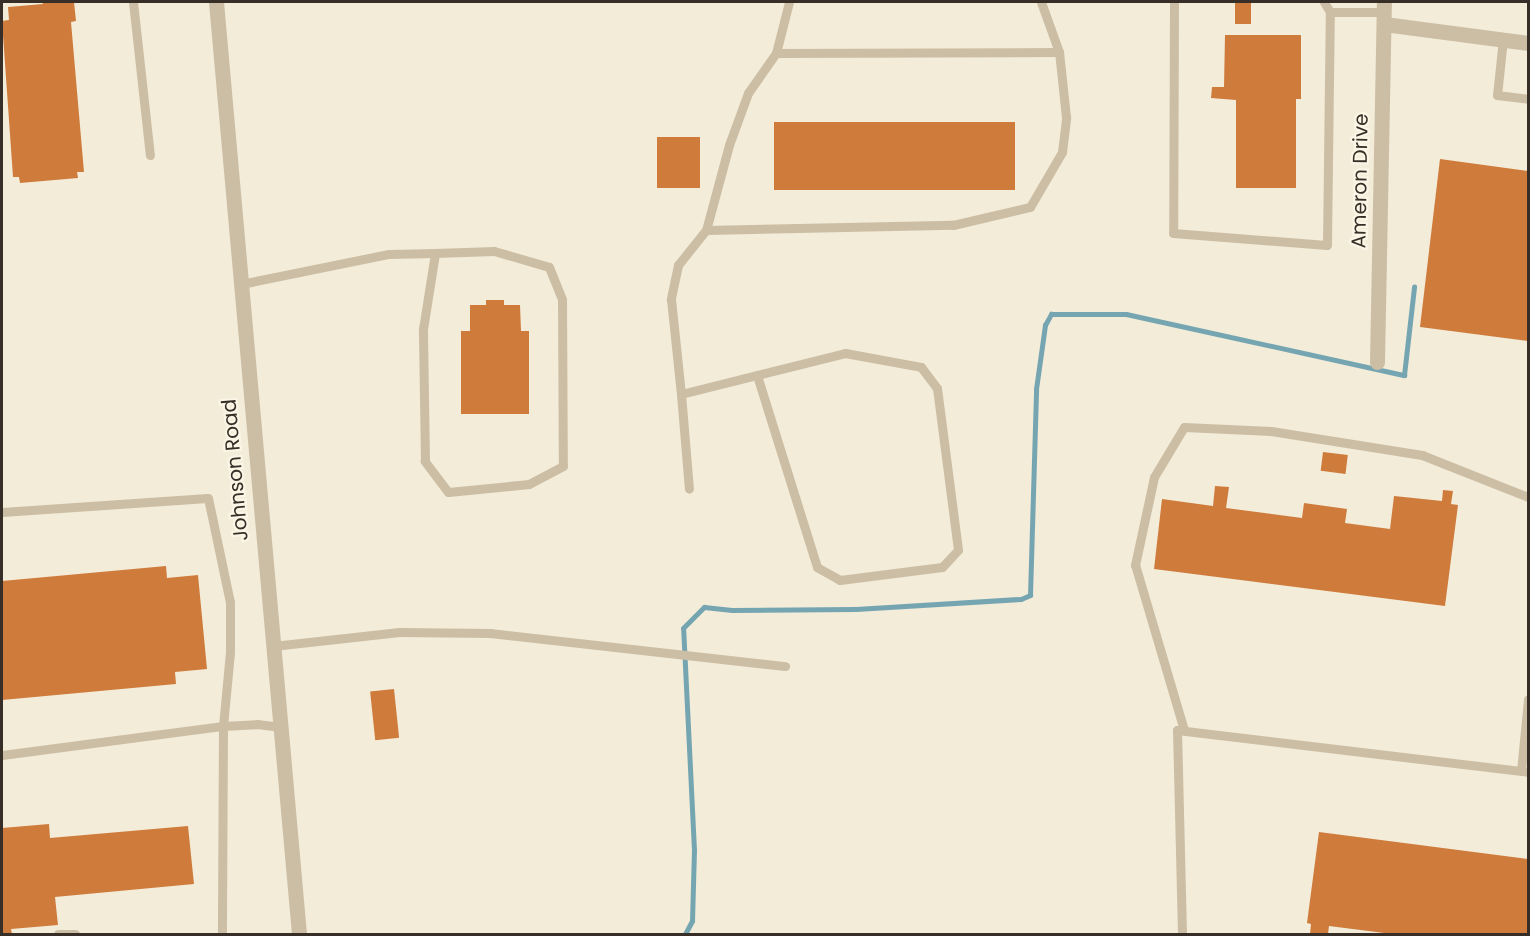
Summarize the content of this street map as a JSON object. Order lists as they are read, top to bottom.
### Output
{
  "streets": {
    "street": ["Ameron Drive", "Johnson Road"]
  }
}
